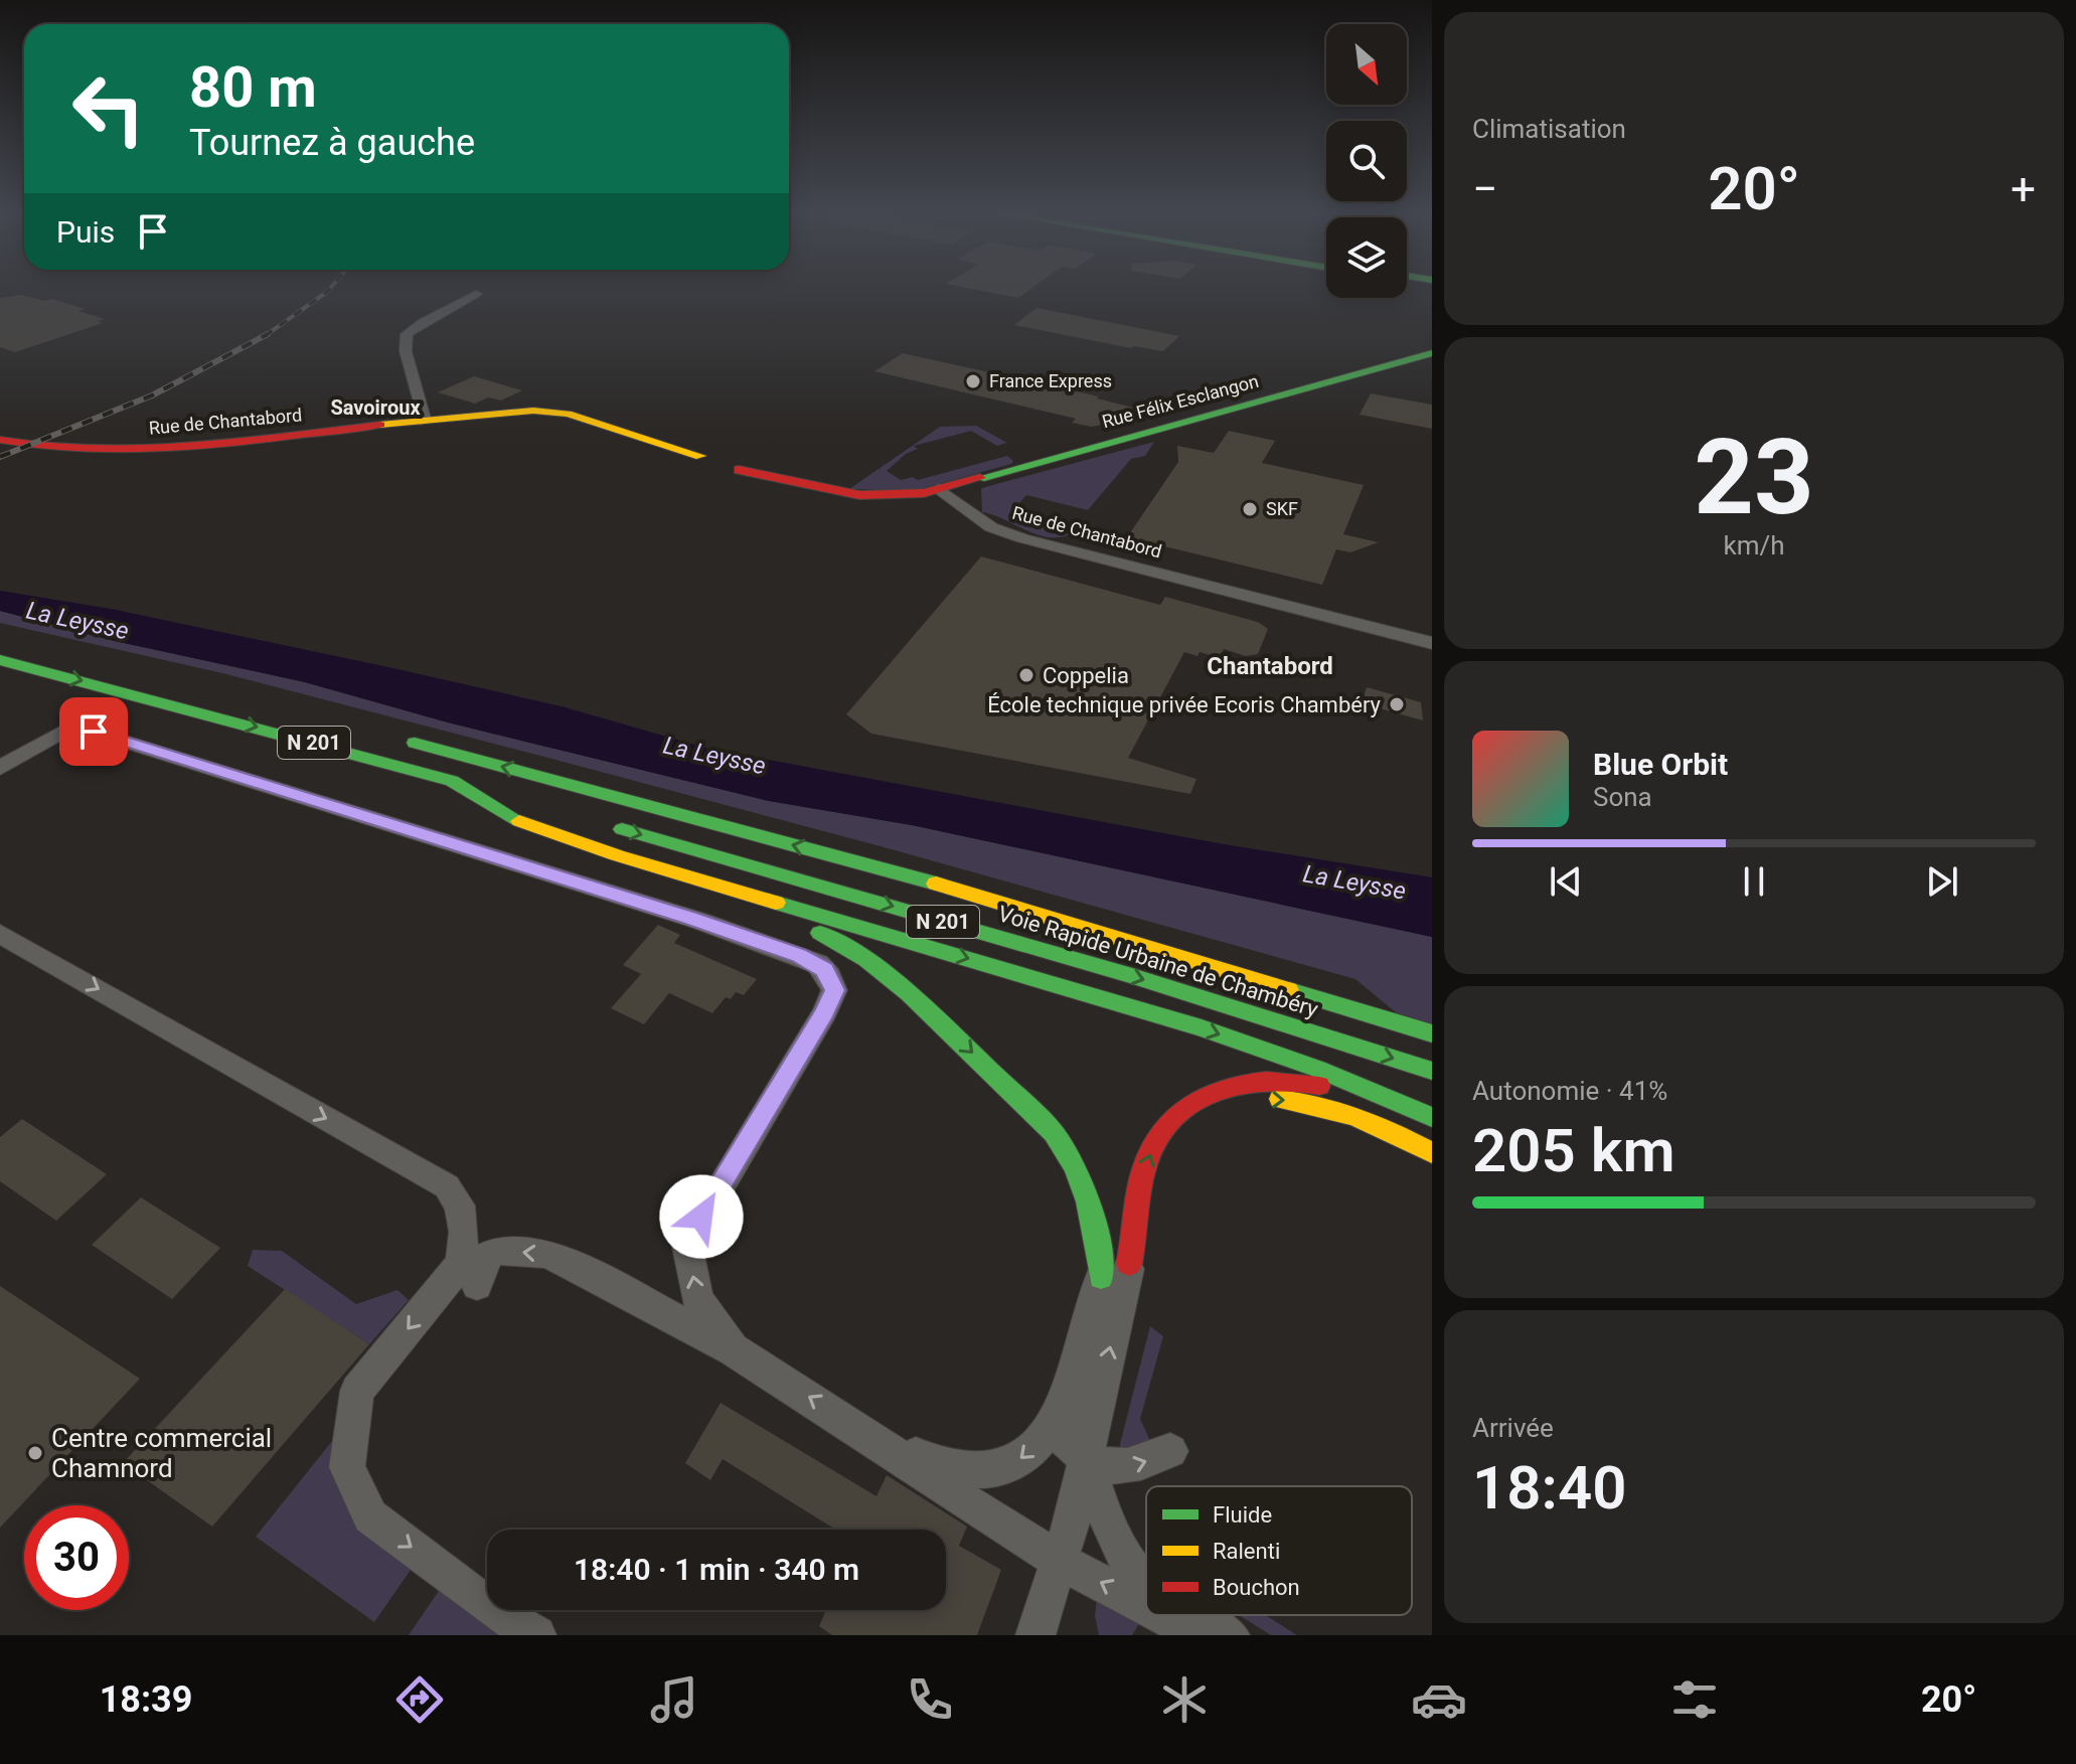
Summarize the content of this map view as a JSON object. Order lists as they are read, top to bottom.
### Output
{
  "streets": {
    "main road": [
      "Rue Félix Esclangon",
      "Rue de Chantabord",
      "N 201",
      "Voie Rapide Urbaine de Chambéry"
    ]
  },
  "crossings": [
    ["Rue Félix Esclangon", "Rue de Chantabord"]
  ],
  "districts": ["Savoiroux", "Chantabord"],
  "water": ["La Leysse"],
  "places": [
    "France Express",
    "SKF",
    "Coppelia",
    "École technique privée Ecoris Chambéry",
    "Centre commercial Chamnord"
  ],
  "legend": ["Fluide", "Ralenti", "Bouchon"],
  "north": "bottom right",
  "page": {
    "tile": [
      "Climatisation",
      ["23", "km/h"],
      ["Autonomie · 41%", "205 km"],
      ["Arrivée", "18:40"]
    ],
    "turn": ["80 m", "Tournez à gauche"],
    "heat": ["−", "20°", "+"],
    "then": "Puis",
    "song": ["Blue Orbit", "Sona"],
    "limit": "30",
    "trip": "18:40 · 1 min · 340 m",
    "tabs": ["18:39", "20°"]
  }
}
